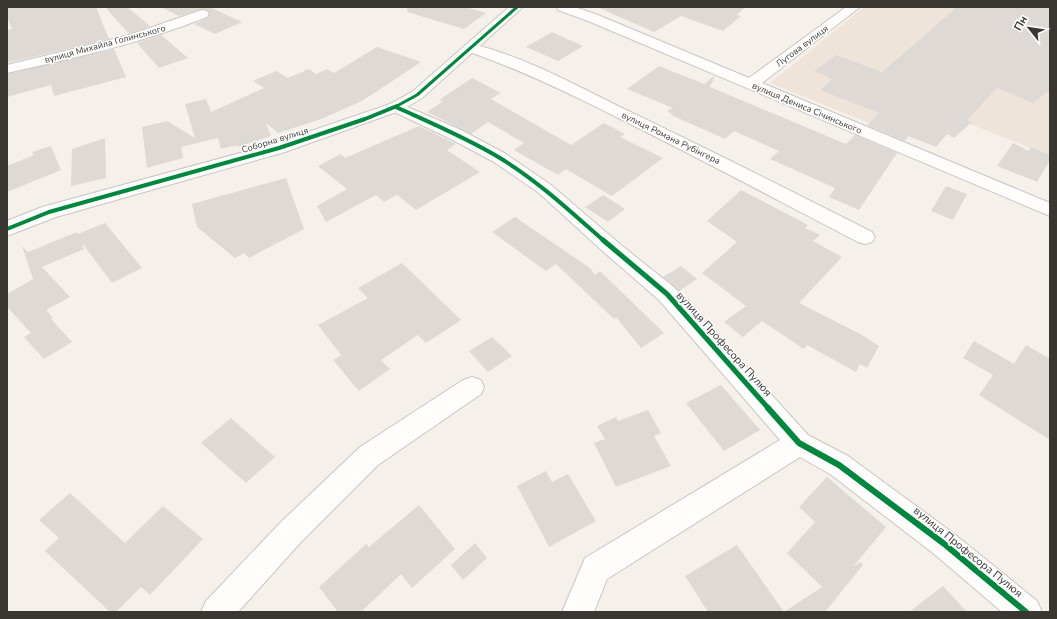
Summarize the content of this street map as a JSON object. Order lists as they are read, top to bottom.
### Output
{
  "streets": {
    "street": [
      "вулиця Михайла Голинського",
      "Лугова вулиця",
      "вулиця Дениса Січинського",
      "вулиця Романа Рубінгера",
      "Соборна вулиця",
      "вулиця Професора Пулюя"
    ]
  },
  "crossings": [
    ["Лугова вулиця", "вулиця Дениса Січинського"],
    ["вулиця Романа Рубінгера", "Соборна вулиця"],
    ["Соборна вулиця", "вулиця Професора Пулюя"]
  ],
  "north": "top left"
}
